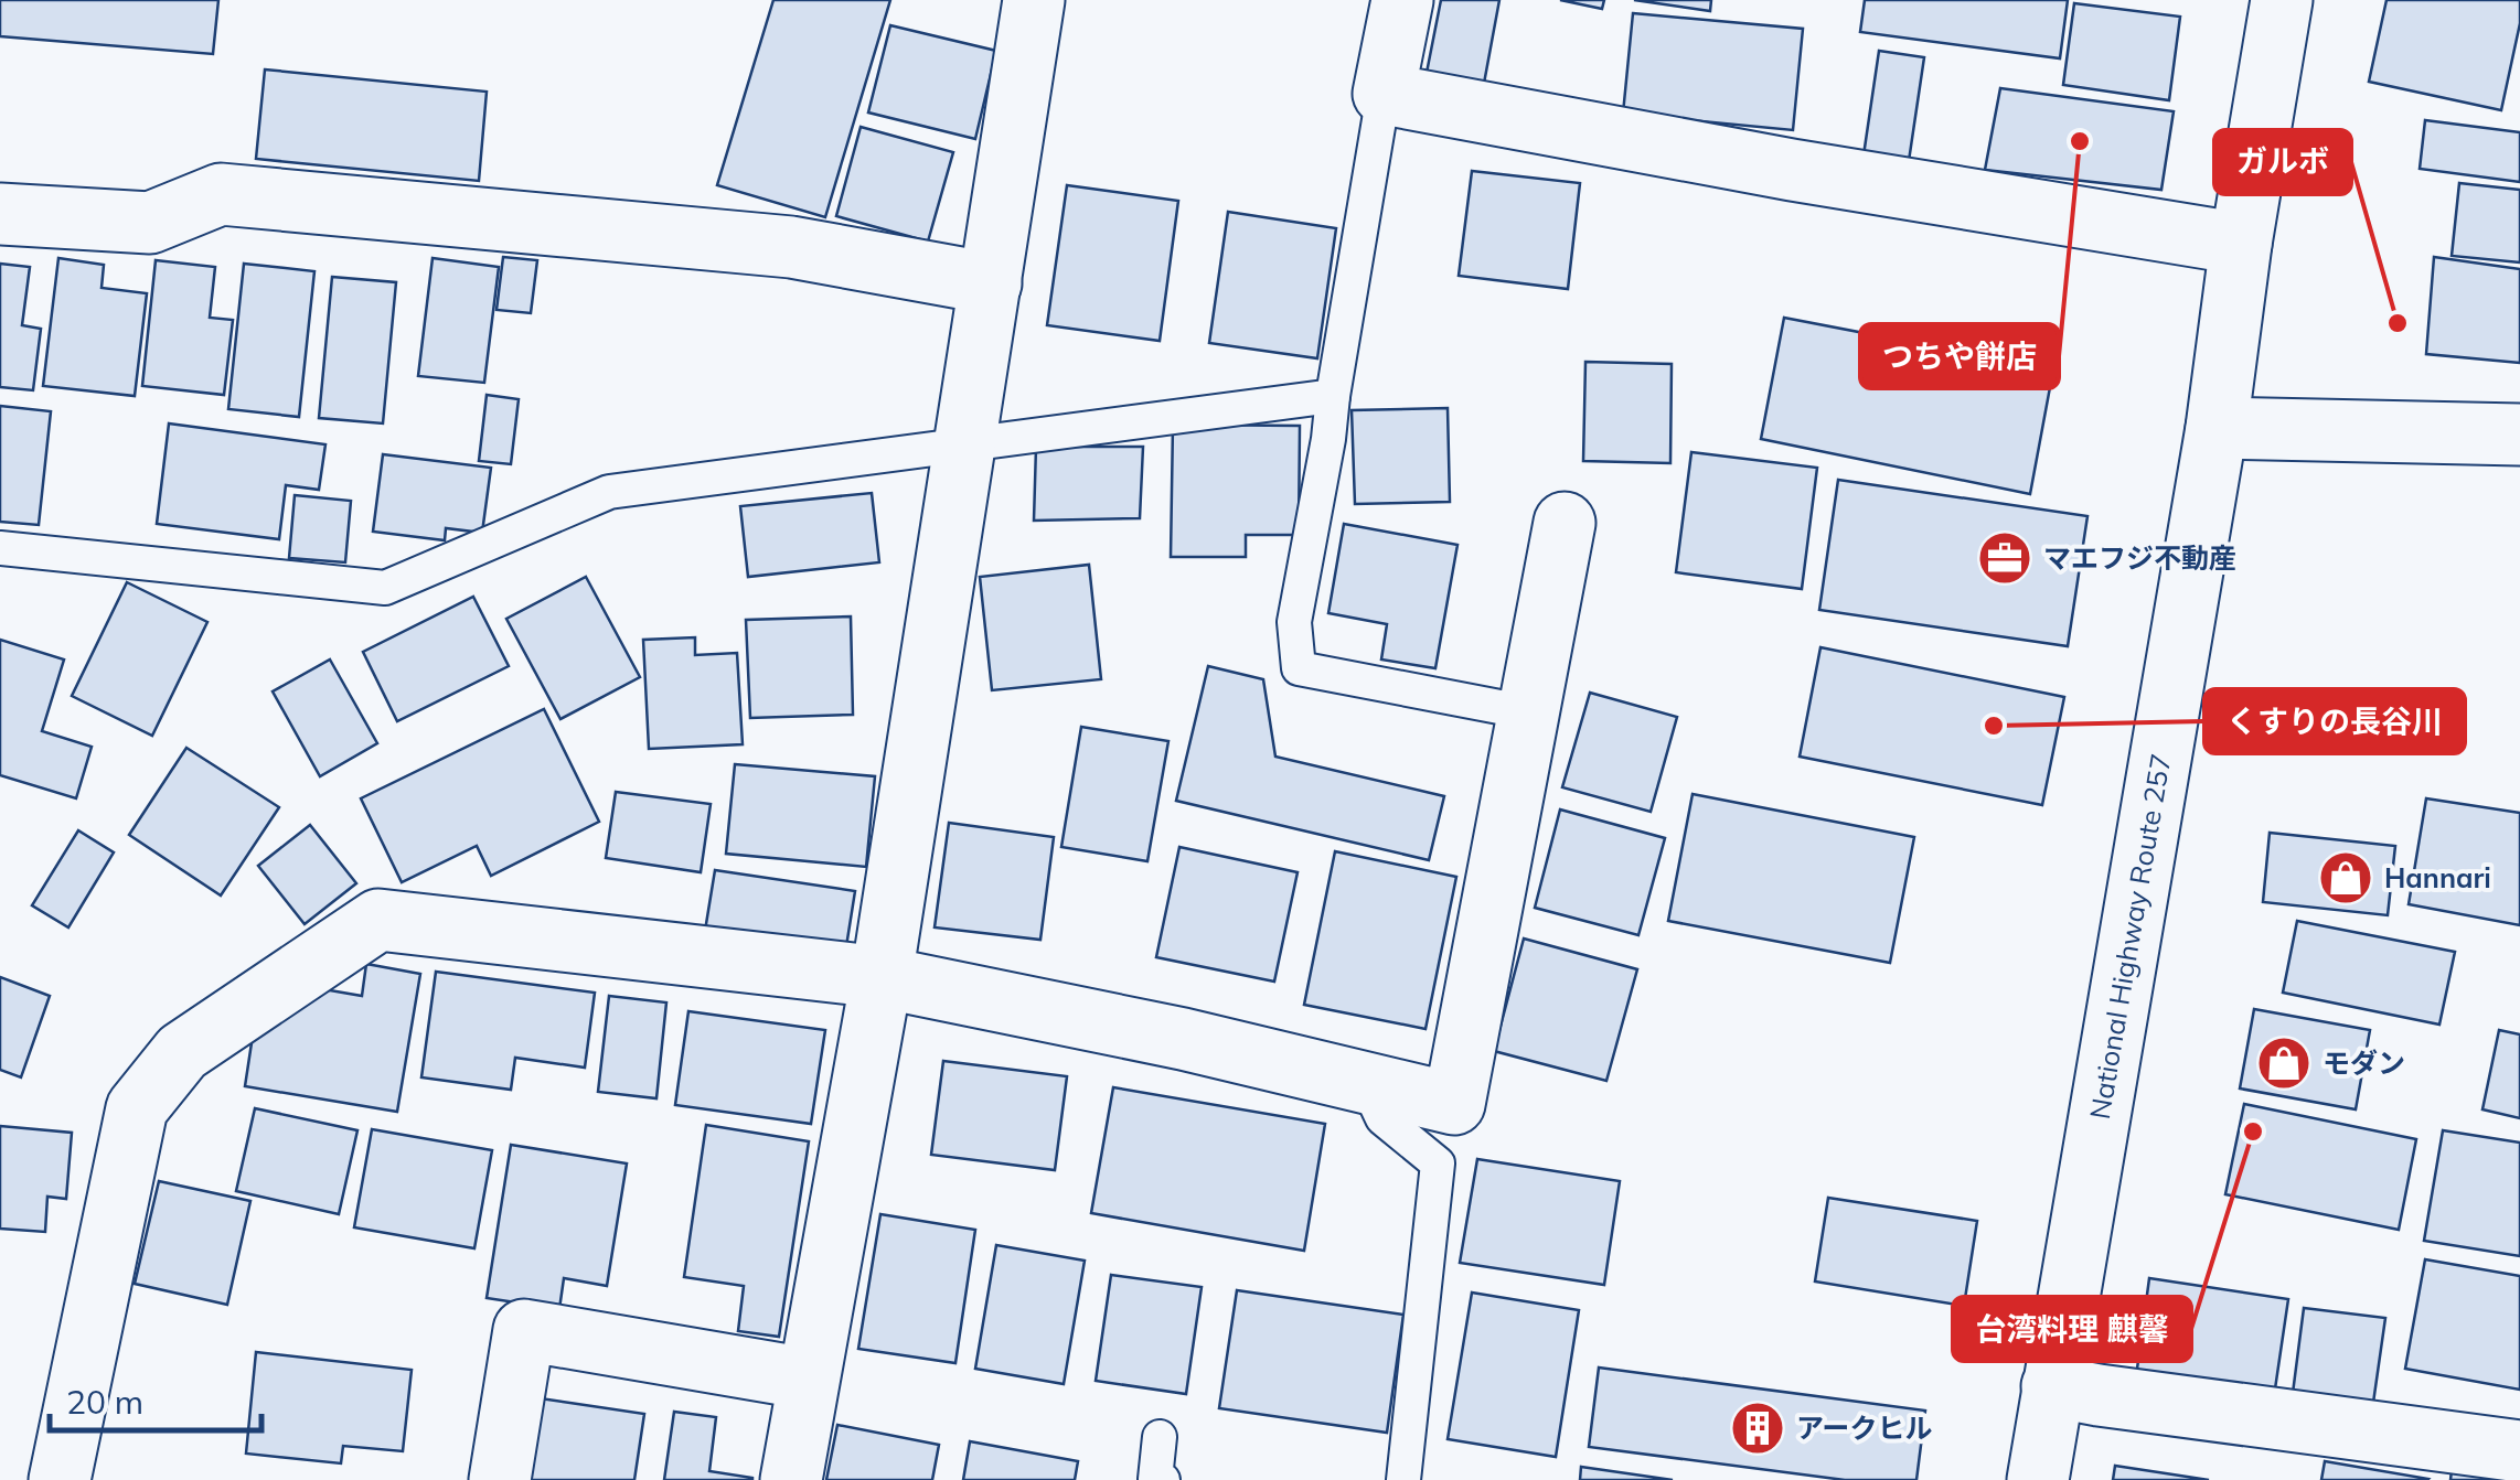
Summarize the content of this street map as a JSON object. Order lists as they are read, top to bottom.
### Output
{
  "streets": {
    "main road": ["National Highway Route 257"]
  },
  "places": {
    "other": [
      "つちや餅店",
      "ガルボ",
      "くすりの長谷川",
      "台湾料理 麒馨"
    ],
    "office": ["マエフジ不動産"],
    "shop": ["Hannari", "モダン"],
    "building": ["アークヒル"]
  },
  "scale_bar": "20 m"
}
